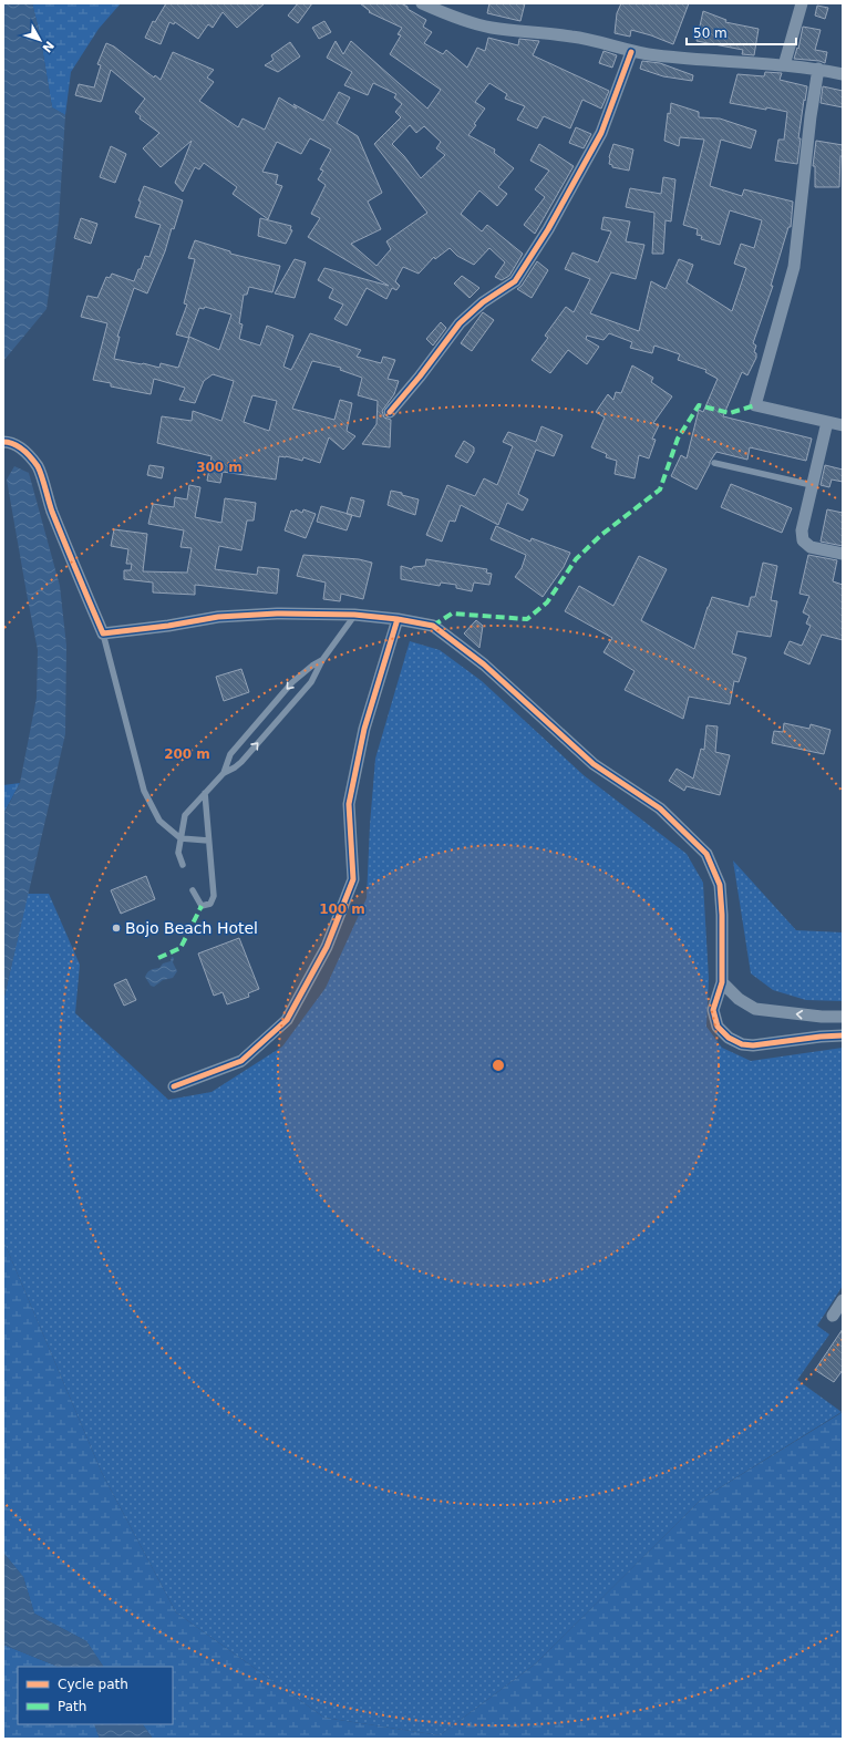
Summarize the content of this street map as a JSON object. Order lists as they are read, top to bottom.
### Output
{
  "places": ["Bojo Beach Hotel"],
  "legend": ["Cycle path", "Path"],
  "scale_bar": "50 m",
  "north": "bottom right",
  "rings": ["300 m", "200 m", "100 m"]
}
